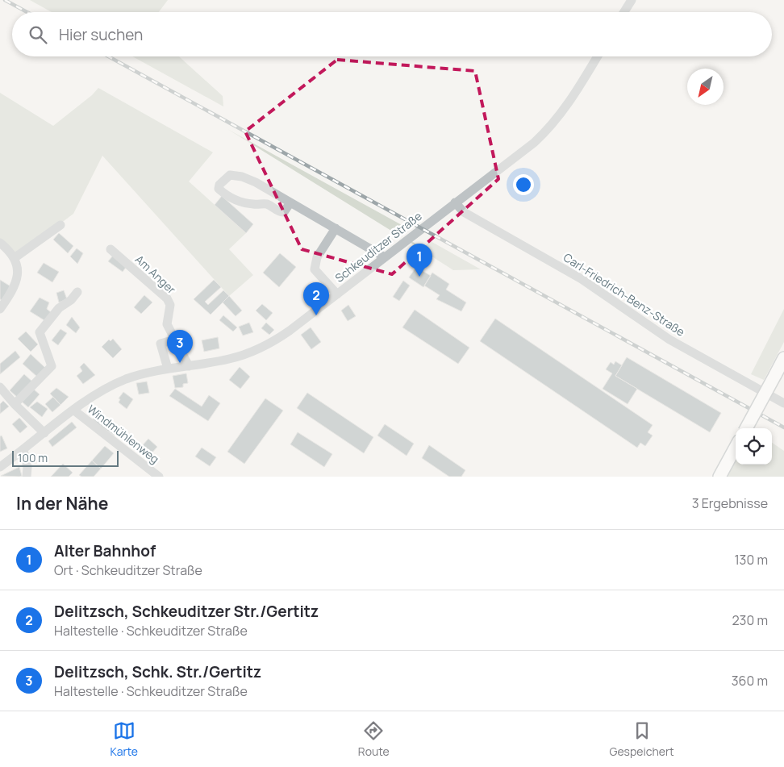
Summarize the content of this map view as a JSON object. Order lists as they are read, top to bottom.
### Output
{
  "streets": {
    "street": [
      "Schkeuditzer Straße",
      "Am Anger",
      "Carl-Friedrich-Benz-Straße",
      "Windmühlenweg"
    ]
  },
  "crossings": [
    ["Schkeuditzer Straße", "Am Anger"],
    ["Schkeuditzer Straße", "Carl-Friedrich-Benz-Straße"],
    ["Schkeuditzer Straße", "Windmühlenweg"]
  ],
  "scale_bar": "100 m",
  "north": "bottom left",
  "page": {
    "search": "Hier suchen",
    "pins": ["1", "2", "3"],
    "scale": "100 m",
    "heading": ["In der Nähe", "3 Ergebnisse"],
    "list": [
      {
        "mark": "1",
        "name": "Alter Bahnhof",
        "note": "Ort · Schkeuditzer Straße",
        "value": "130 m"
      },
      {
        "mark": "2",
        "name": "Delitzsch, Schkeuditzer Str./Gertitz",
        "note": "Haltestelle · Schkeuditzer Straße",
        "value": "230 m"
      },
      {
        "mark": "3",
        "name": "Delitzsch, Schk. Str./Gertitz",
        "note": "Haltestelle · Schkeuditzer Straße",
        "value": "360 m"
      }
    ],
    "nav": ["Karte", "Route", "Gespeichert"]
  }
}
